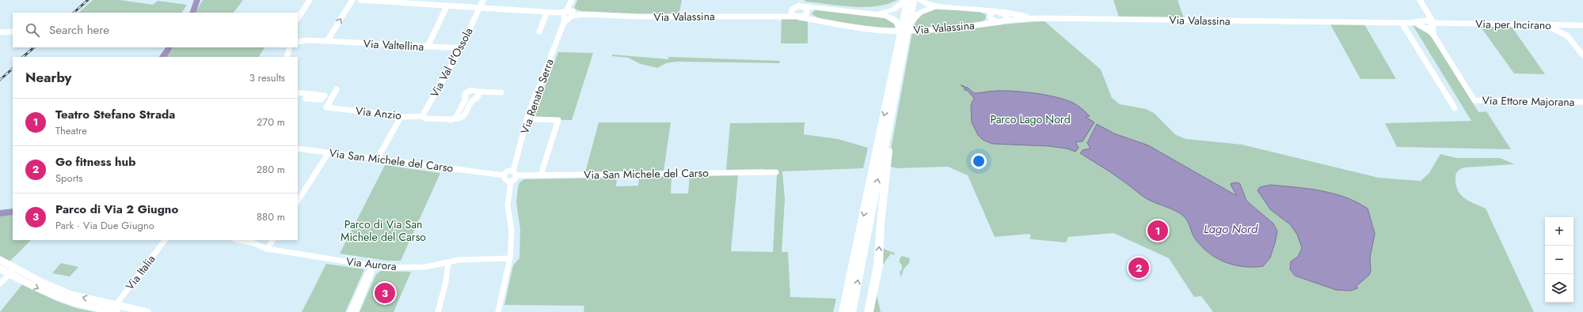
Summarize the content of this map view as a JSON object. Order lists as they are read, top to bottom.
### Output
{
  "streets": {
    "street": [
      "Via Valassina",
      "Via per Incirano",
      "Via Valtellina",
      "Via Val d'Ossola",
      "Via Renato Serra",
      "Via Ettore Majorana",
      "Via Anzio",
      "Via San Michele del Carso",
      "Via Aurora",
      "Via Italia"
    ]
  },
  "crossings": [
    ["Via Valassina", "Via Renato Serra"],
    ["Via Valtellina", "Via Val d'Ossola"],
    ["Via Val d'Ossola", "Via Anzio"],
    ["Via Renato Serra", "Via San Michele del Carso"]
  ],
  "water": ["Lago Nord"],
  "parks": ["Parco Lago Nord", "Parco di Via San Michele del Carso"],
  "page": {
    "search": "Search here",
    "heading": ["Nearby", "3 results"],
    "list": [
      {
        "mark": "1",
        "name": "Teatro Stefano Strada",
        "note": "Theatre",
        "value": "270 m"
      },
      {
        "mark": "2",
        "name": "Go fitness hub",
        "note": "Sports",
        "value": "280 m"
      },
      {
        "mark": "3",
        "name": "Parco di Via 2 Giugno",
        "note": "Park · Via Due Giugno",
        "value": "880 m"
      }
    ],
    "map_buttons": ["+", "−"],
    "pins": ["1", "2", "3"]
  }
}
